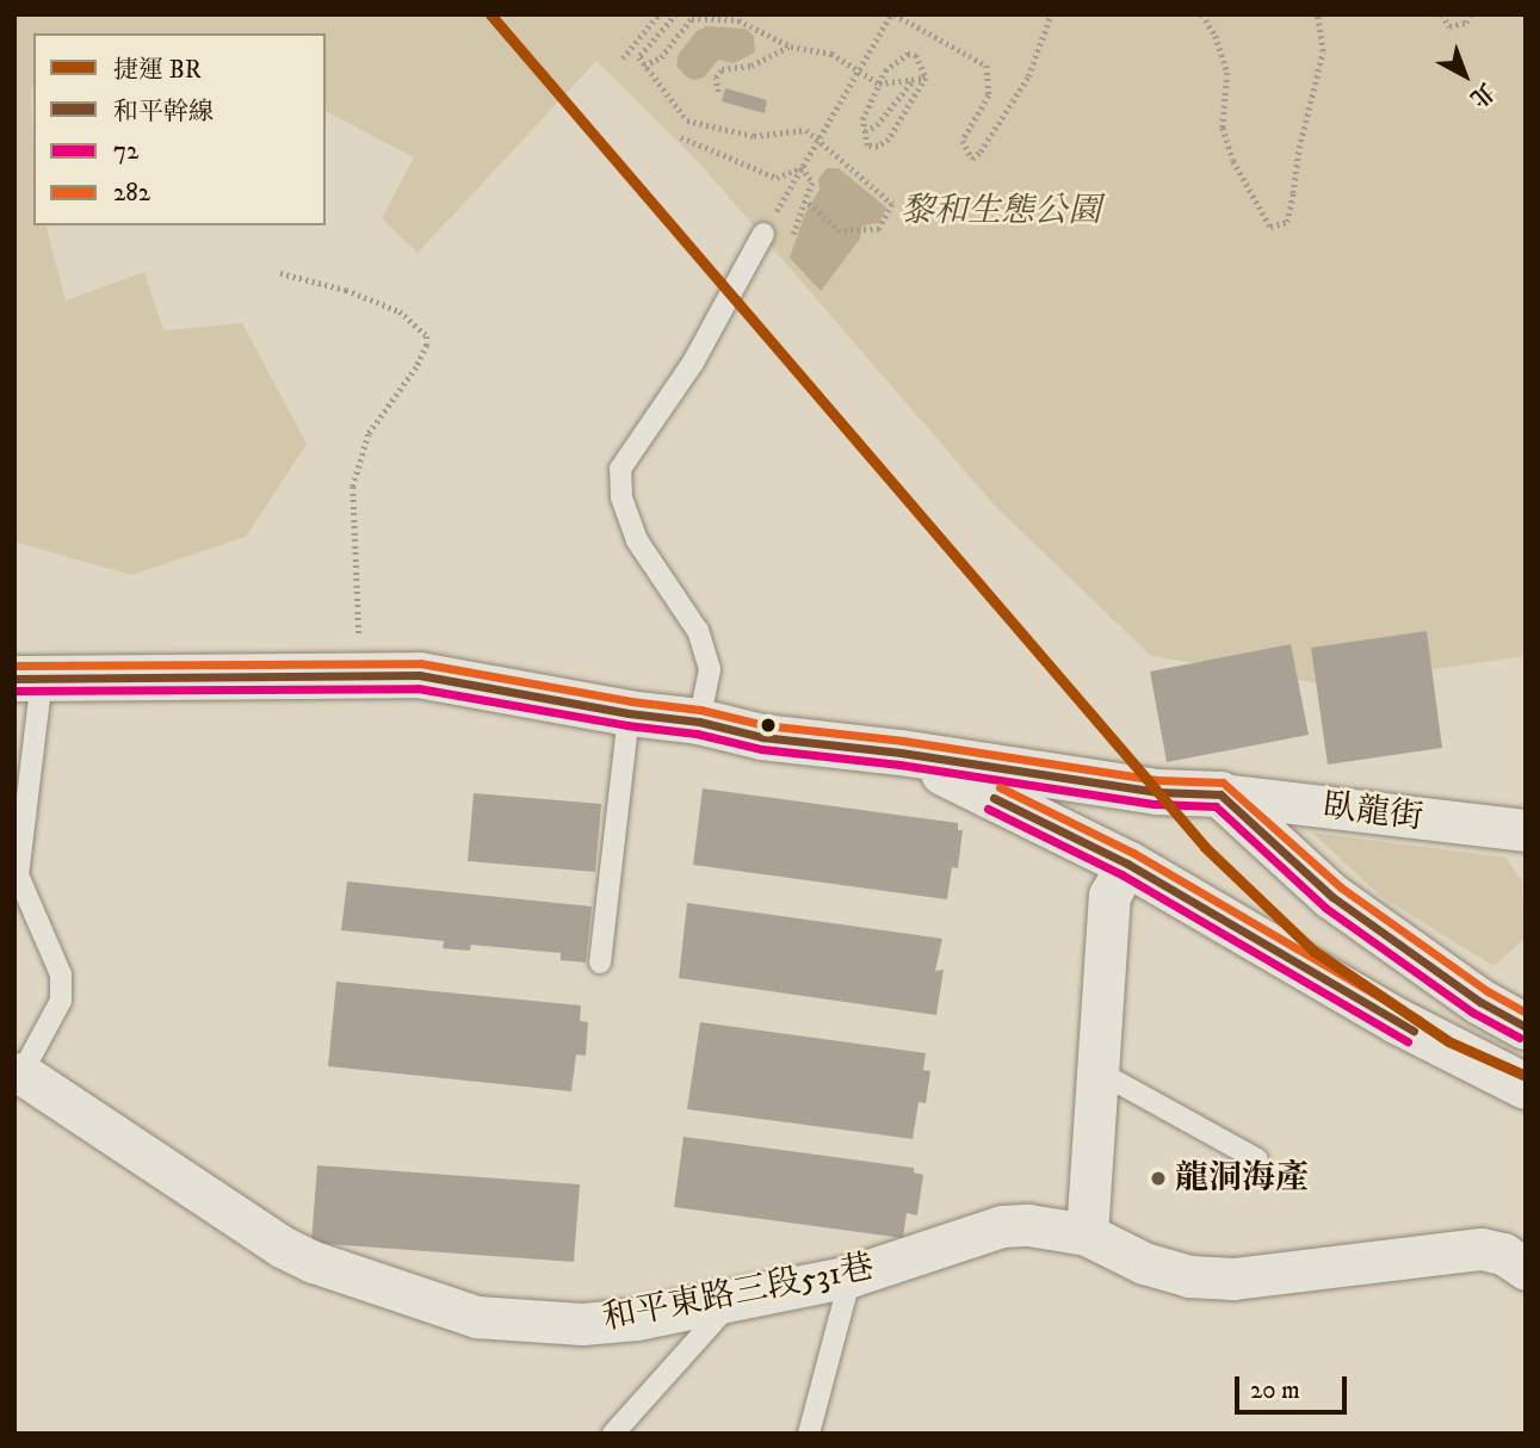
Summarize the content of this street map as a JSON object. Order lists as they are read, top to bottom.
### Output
{
  "streets": {
    "street": ["臥龍街", "和平東路三段531巷"]
  },
  "parks": ["黎和生態公園"],
  "places": ["龍洞海產"],
  "lines": [
    "metro line BR",
    "transit line 282",
    "transit line 和平幹線",
    "transit line 72"
  ],
  "legend": [
    "捷運 BR",
    "和平幹線",
    "72",
    "282"
  ],
  "scale_bar": "20 m",
  "north": "bottom right"
}
